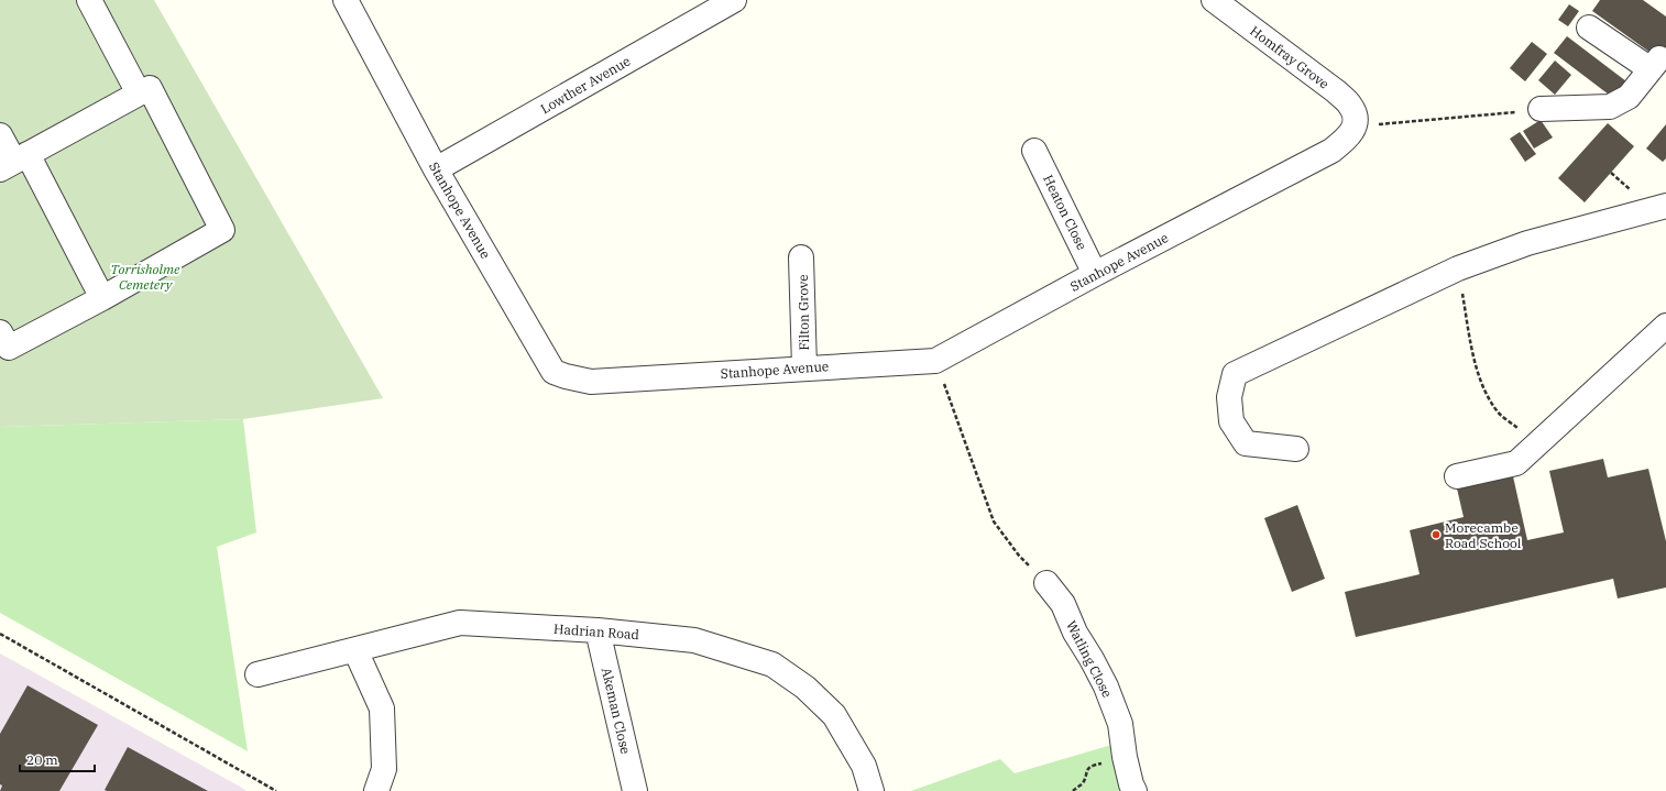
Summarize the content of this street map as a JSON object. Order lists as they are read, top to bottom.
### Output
{
  "streets": {
    "street": [
      "Homfray Grove",
      "Lowther Avenue",
      "Stanhope Avenue",
      "Heaton Close",
      "Filton Grove",
      "Hadrian Road",
      "Watling Close",
      "Akeman Close"
    ]
  },
  "crossings": [
    ["Homfray Grove", "Stanhope Avenue"],
    ["Lowther Avenue", "Stanhope Avenue"],
    ["Stanhope Avenue", "Heaton Close"],
    ["Stanhope Avenue", "Filton Grove"],
    ["Hadrian Road", "Akeman Close"]
  ],
  "parks": ["Torrisholme Cemetery"],
  "places": ["Morecambe Road School"],
  "scale_bar": "20 m"
}
